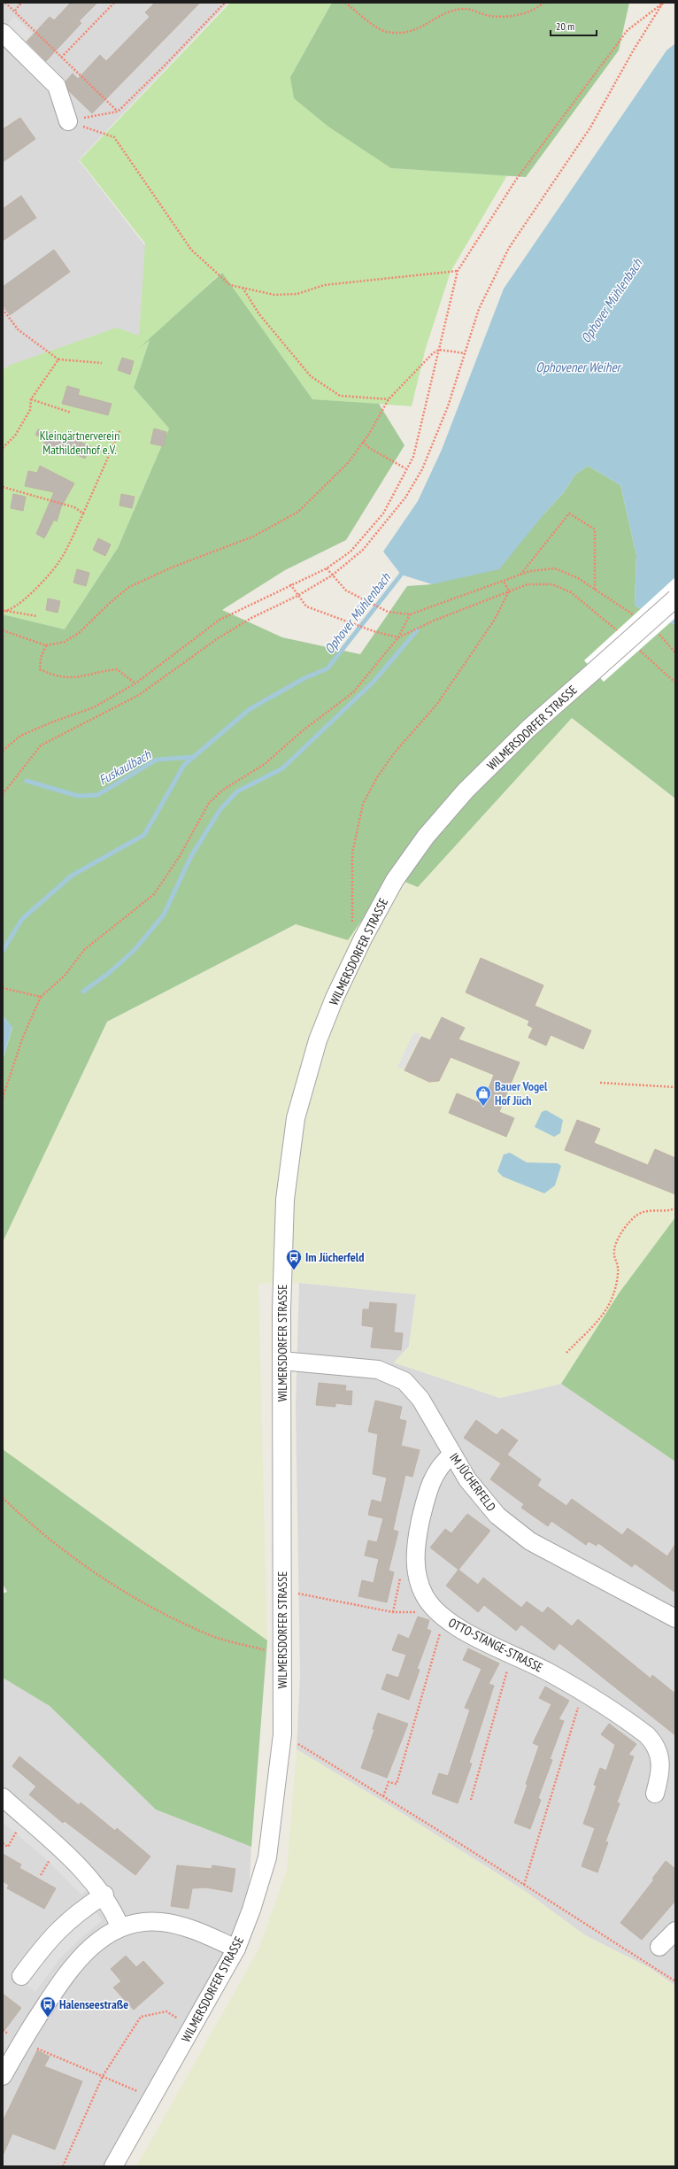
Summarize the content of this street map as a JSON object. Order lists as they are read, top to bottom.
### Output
{
  "streets": {
    "street": ["WILMERSDORFER STRASSE", "IM JÜCHERFELD", "OTTO-STANGE-STRASSE"]
  },
  "crossings": [
    ["WILMERSDORFER STRASSE", "IM JÜCHERFELD"],
    ["IM JÜCHERFELD", "OTTO-STANGE-STRASSE"]
  ],
  "water": ["Ophover Mühlenbach", "Ophovener Weiher", "Fuskaulbach"],
  "parks": ["Kleingärtnerverein Mathildenhof e.V."],
  "places": {
    "shop": ["Bauer Vogel Hof Jüch"],
    "bus stop": ["Im Jücherfeld", "Halenseestraße"]
  },
  "scale_bar": "20 m"
}
